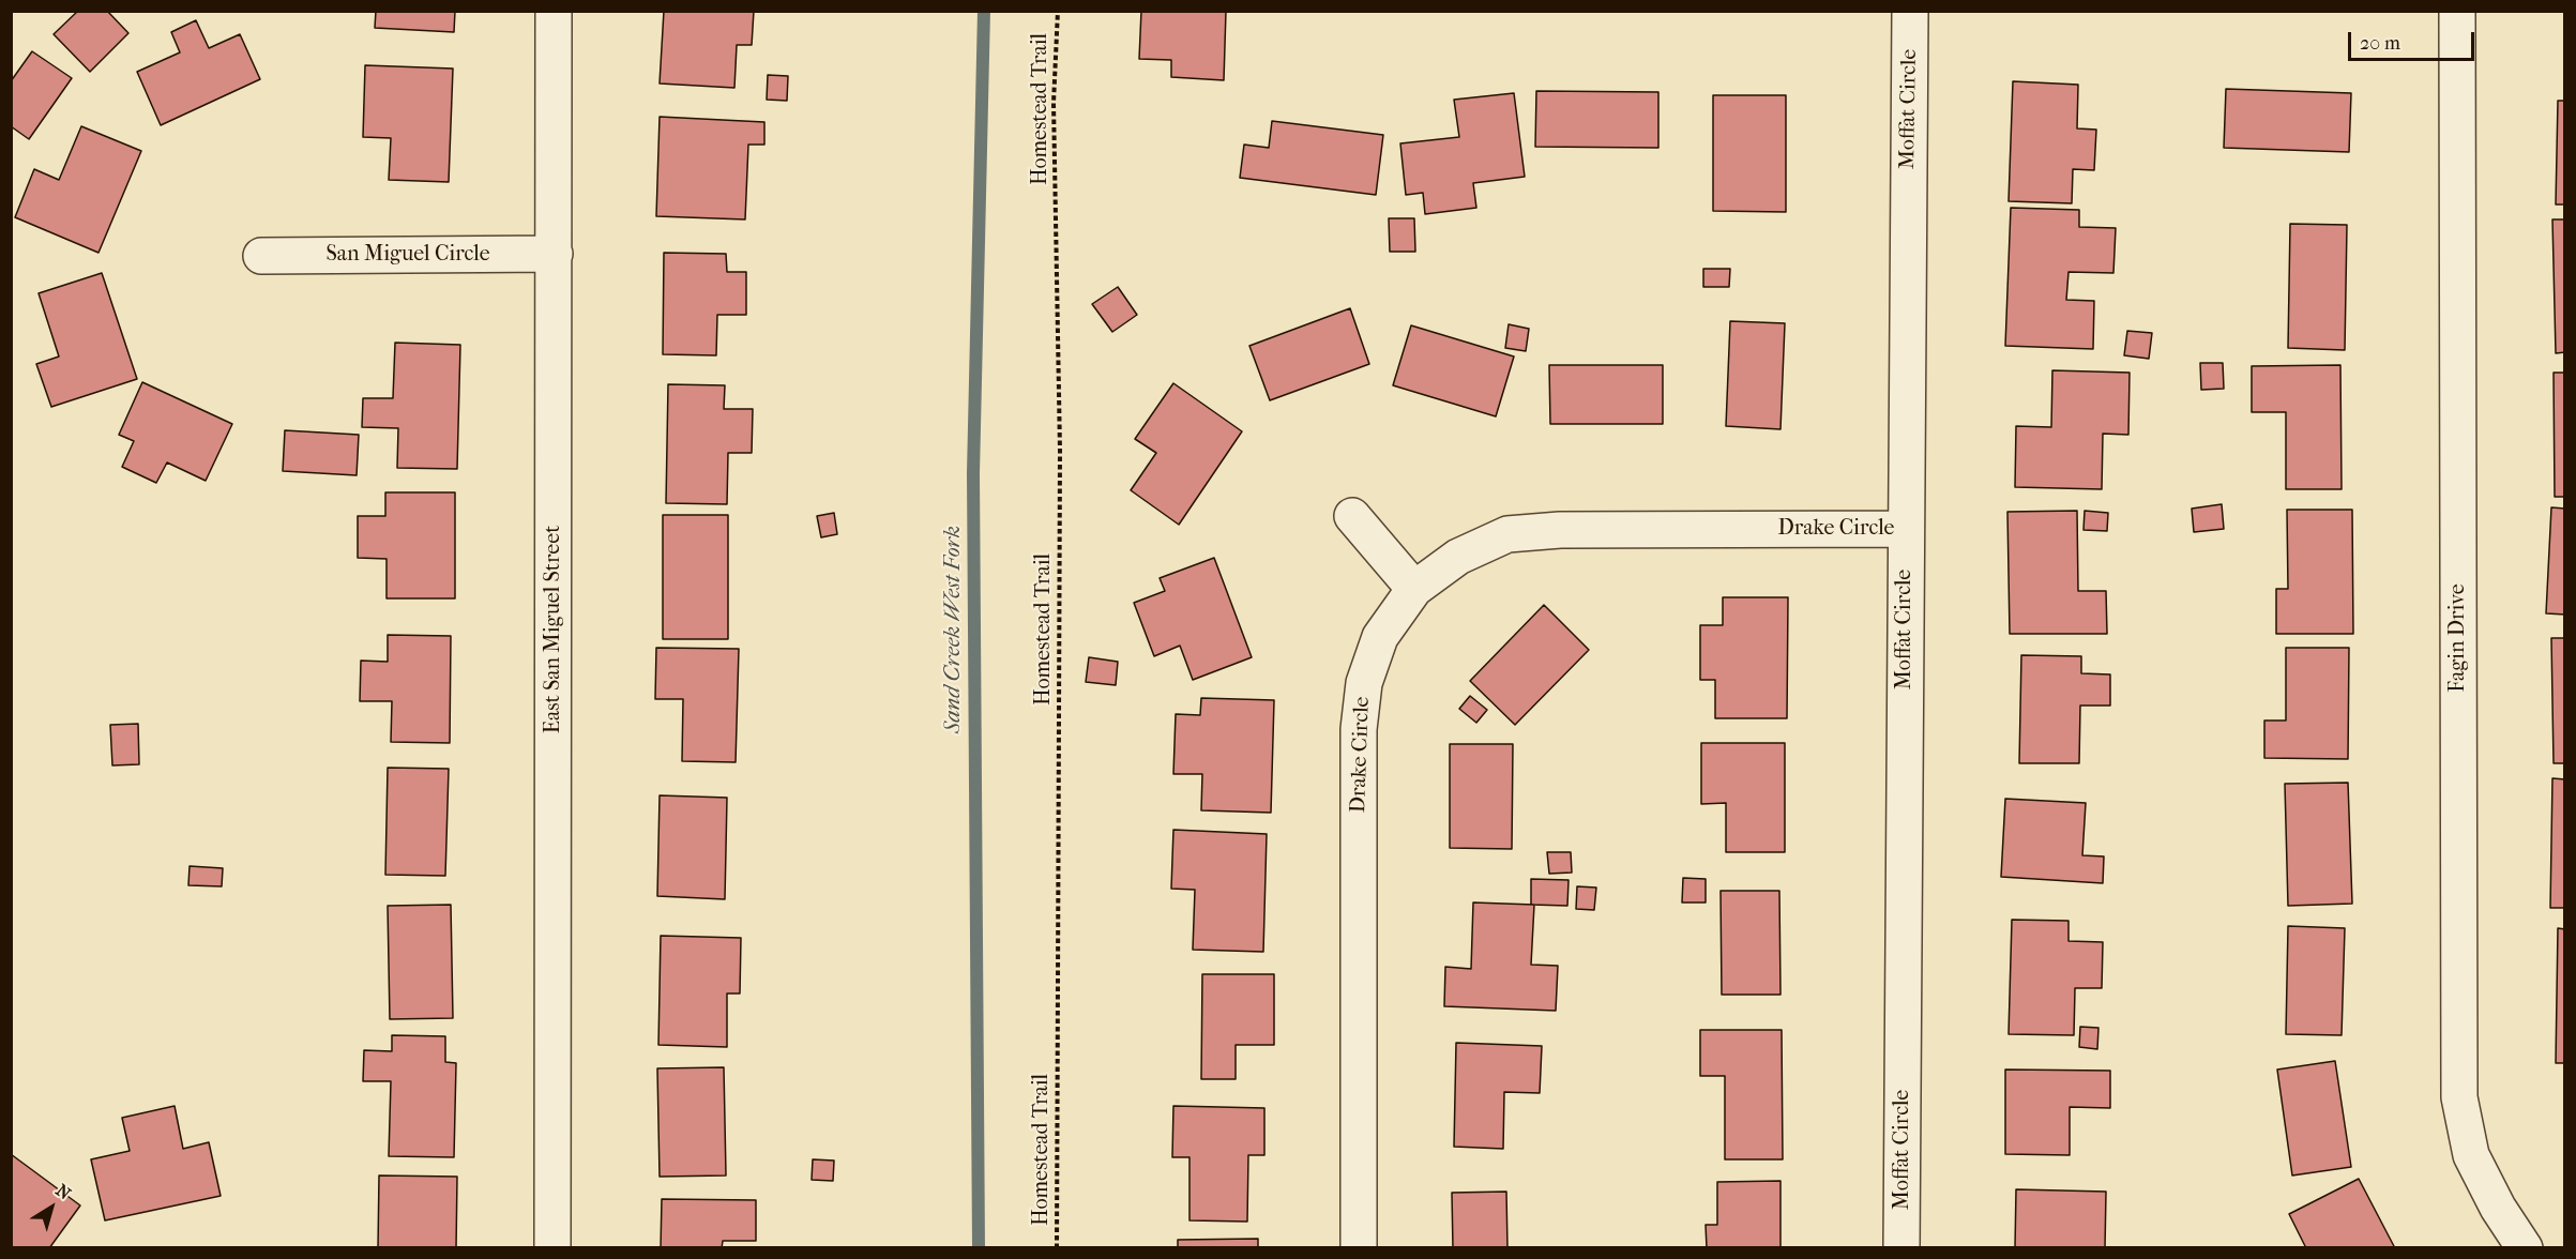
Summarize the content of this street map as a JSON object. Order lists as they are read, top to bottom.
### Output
{
  "streets": {
    "street": [
      "Moffat Circle",
      "San Miguel Circle",
      "Drake Circle",
      "East San Miguel Street",
      "Fagin Drive"
    ],
    "path": ["Homestead Trail"]
  },
  "crossings": [
    ["Moffat Circle", "Drake Circle"],
    ["San Miguel Circle", "East San Miguel Street"]
  ],
  "water": ["Sand Creek West Fork"],
  "scale_bar": "20 m",
  "north": "top right"
}
